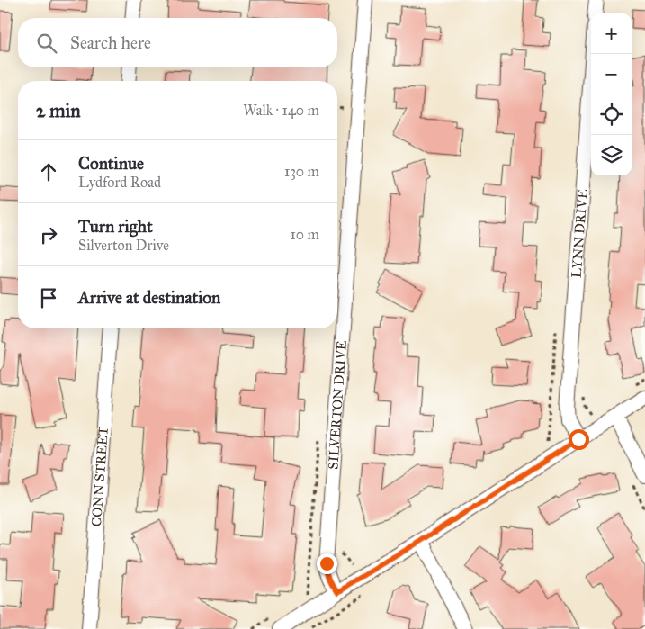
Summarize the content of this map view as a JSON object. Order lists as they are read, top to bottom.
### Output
{
  "streets": {
    "street": ["LYNN DRIVE", "SILVERTON DRIVE", "CONN STREET"]
  },
  "page": {
    "map_buttons": ["+", "−"],
    "search": "Search here",
    "heading": ["2 min", "Walk · 140 m"],
    "list": [
      ["Continue", "Lydford Road", "130 m"],
      ["Turn right", "Silverton Drive", "10 m"],
      "Arrive at destination"
    ]
  }
}
